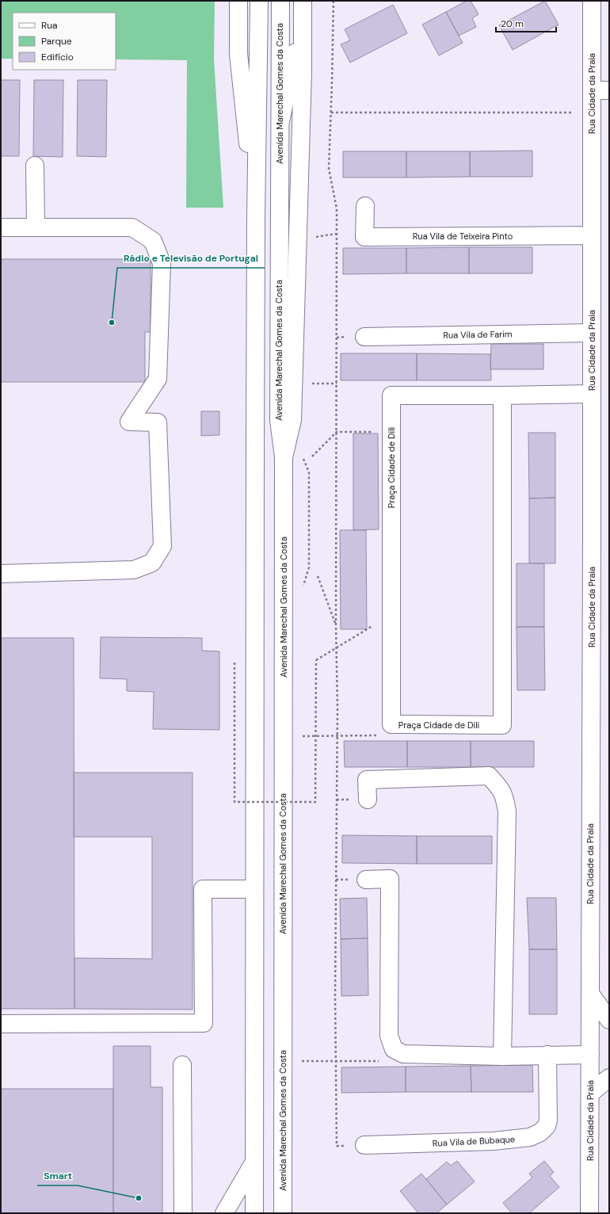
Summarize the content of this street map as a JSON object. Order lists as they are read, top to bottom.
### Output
{
  "streets": {
    "main road": [
      "Avenida Marechal Gomes da Costa",
      "Rua Cidade da Praia",
      "Rua Vila de Teixeira Pinto",
      "Rua Vila de Farim",
      "Praça Cidade de Dili",
      "Rua Vila de Bubaque"
    ]
  },
  "crossings": [
    ["Rua Cidade da Praia", "Rua Vila de Teixeira Pinto"],
    ["Rua Cidade da Praia", "Rua Vila de Farim"],
    ["Rua Cidade da Praia", "Praça Cidade de Dili"]
  ],
  "places": ["Rádio e Televisão de Portugal", "Smart"],
  "legend": ["Rua", "Parque", "Edifício"],
  "scale_bar": "20 m"
}
